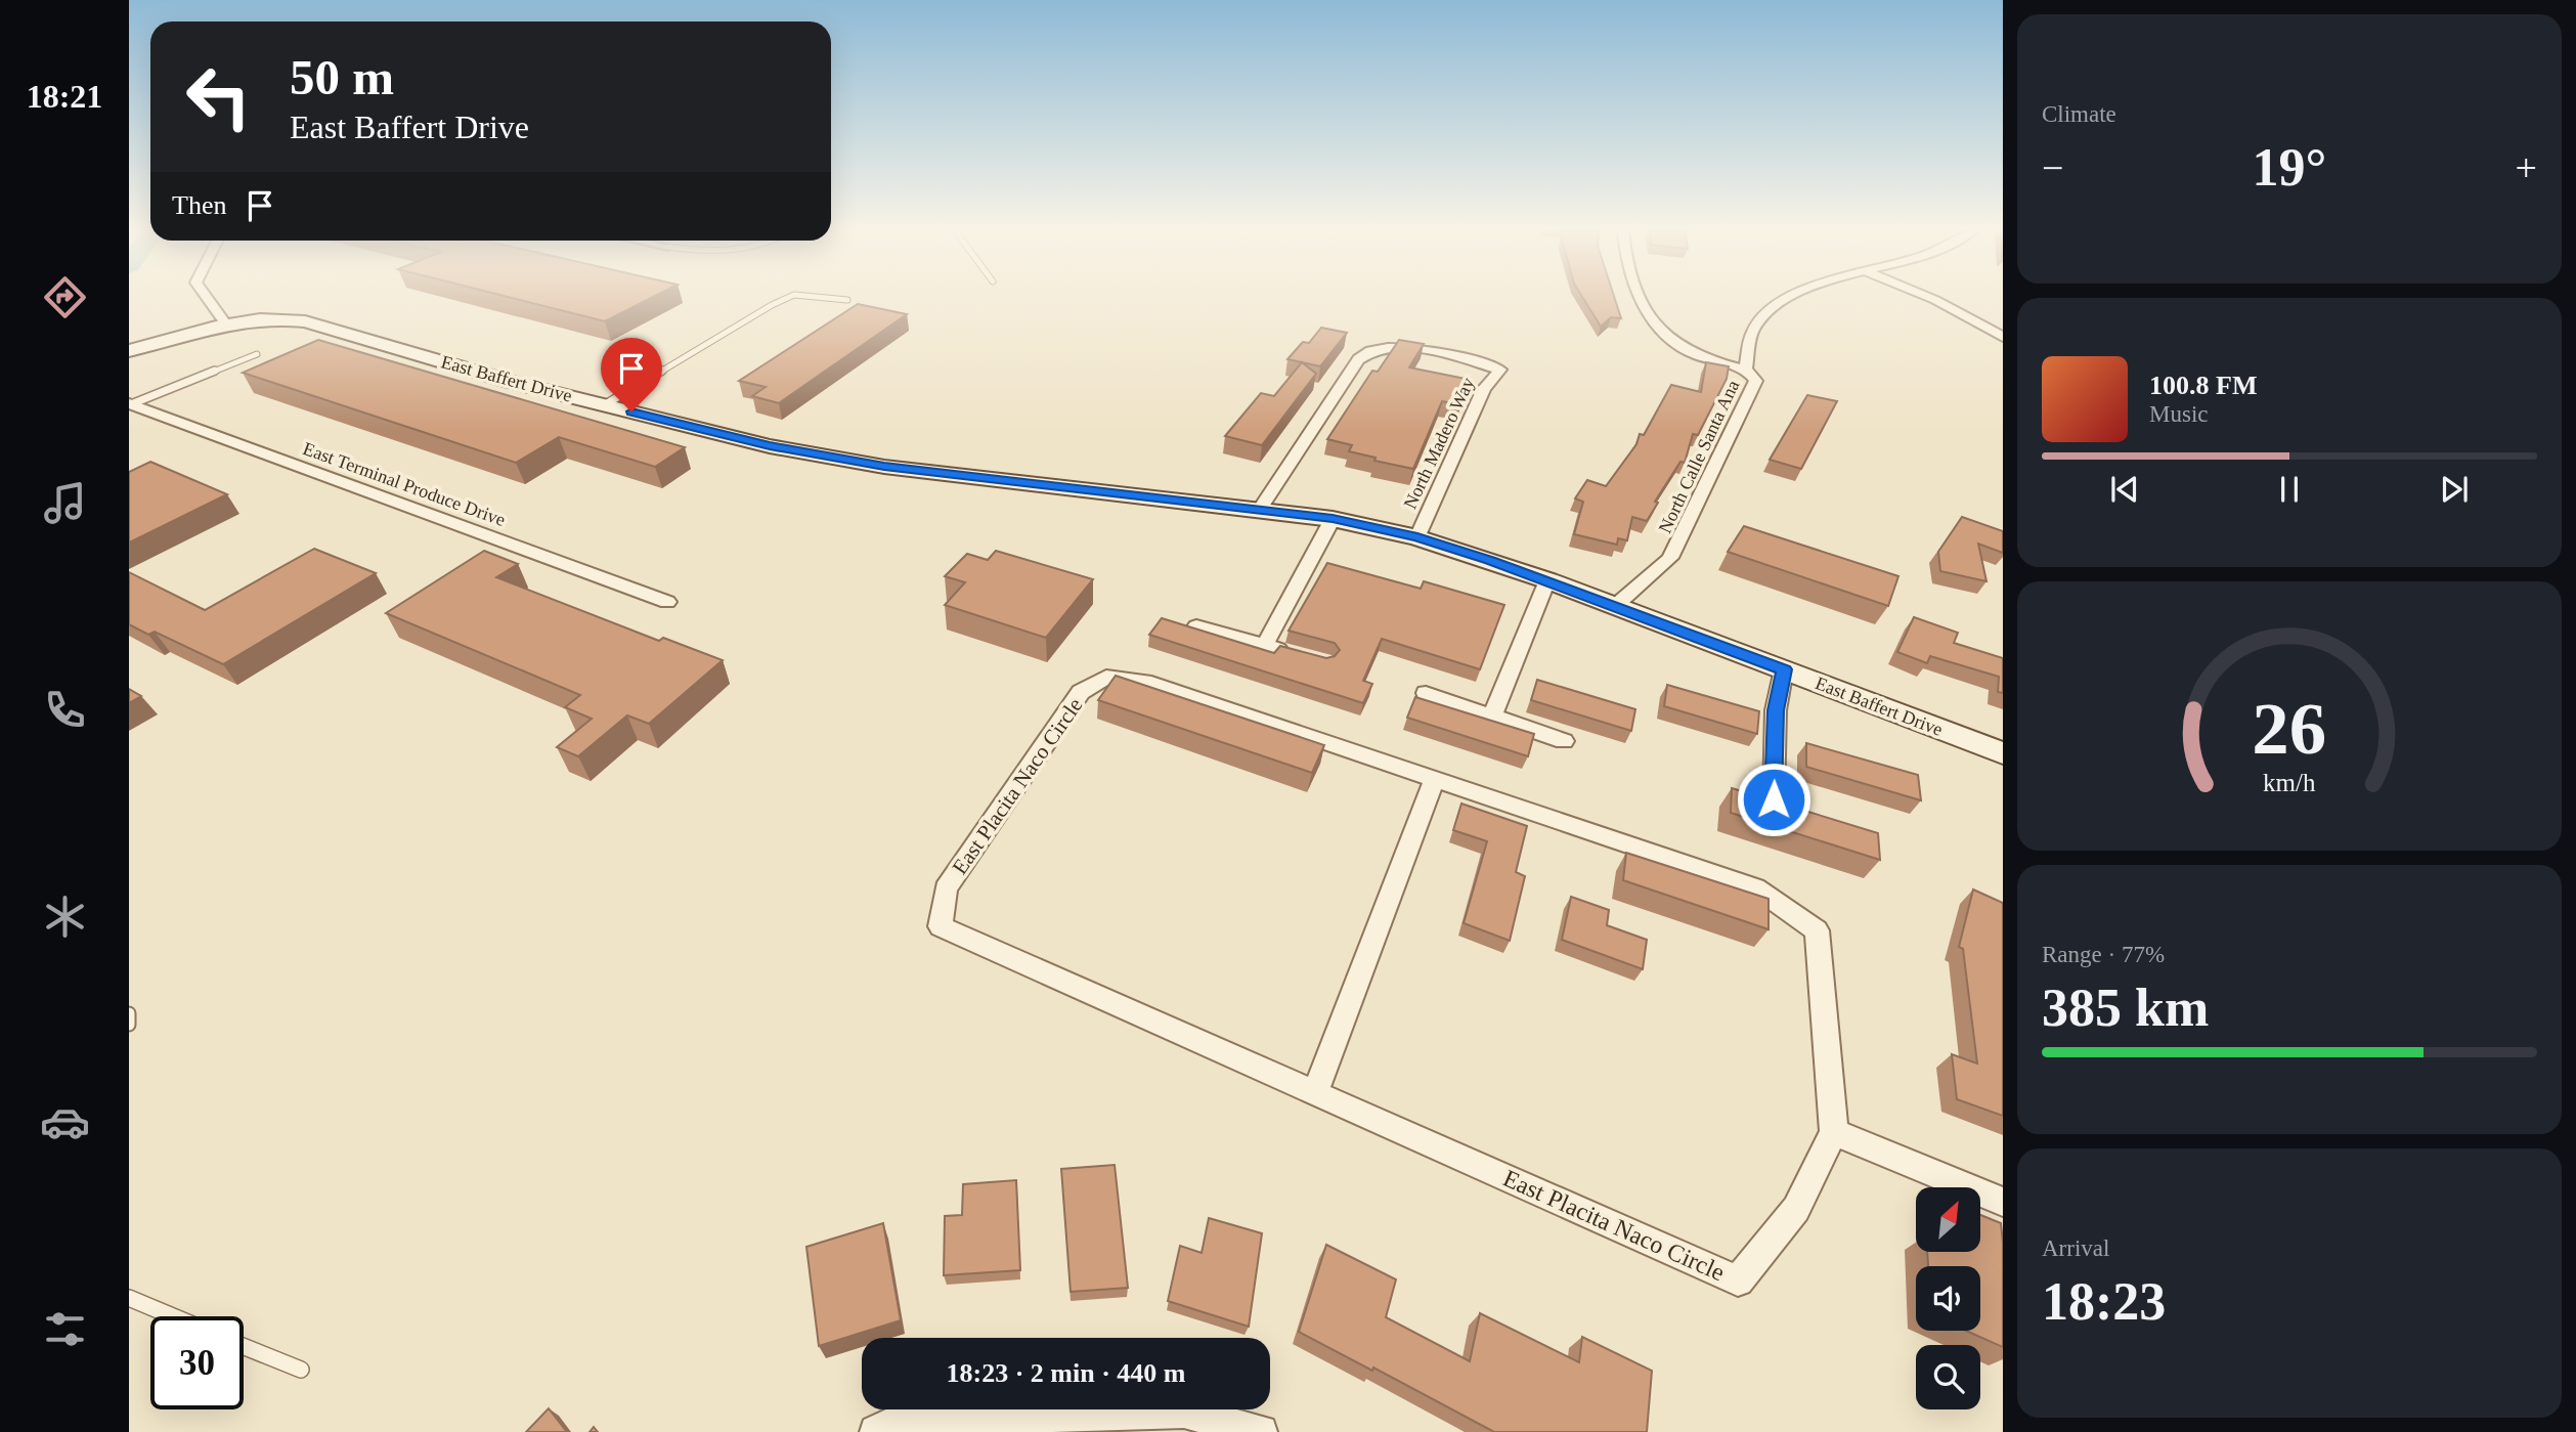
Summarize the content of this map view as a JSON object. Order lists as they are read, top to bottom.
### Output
{
  "streets": {
    "street": [
      "East Baffert Drive",
      "North Madero Way",
      "North Calle Santa Ana",
      "East Terminal Produce Drive",
      "East Placita Naco Circle"
    ]
  },
  "crossings": [
    ["East Baffert Drive", "North Madero Way"],
    ["East Baffert Drive", "North Calle Santa Ana"]
  ],
  "north": "top right",
  "page": {
    "tabs": "18:21",
    "tile": [
      "Climate",
      ["Range · 77%", "385 km"],
      ["Arrival", "18:23"]
    ],
    "turn": ["50 m", "East Baffert Drive"],
    "heat": ["−", "19°", "+"],
    "then": "Then",
    "song": ["100.8 FM", "Music"],
    "limit": "30",
    "trip": "18:23 · 2 min · 440 m",
    "gauge": ["26", "km/h"]
  }
}
